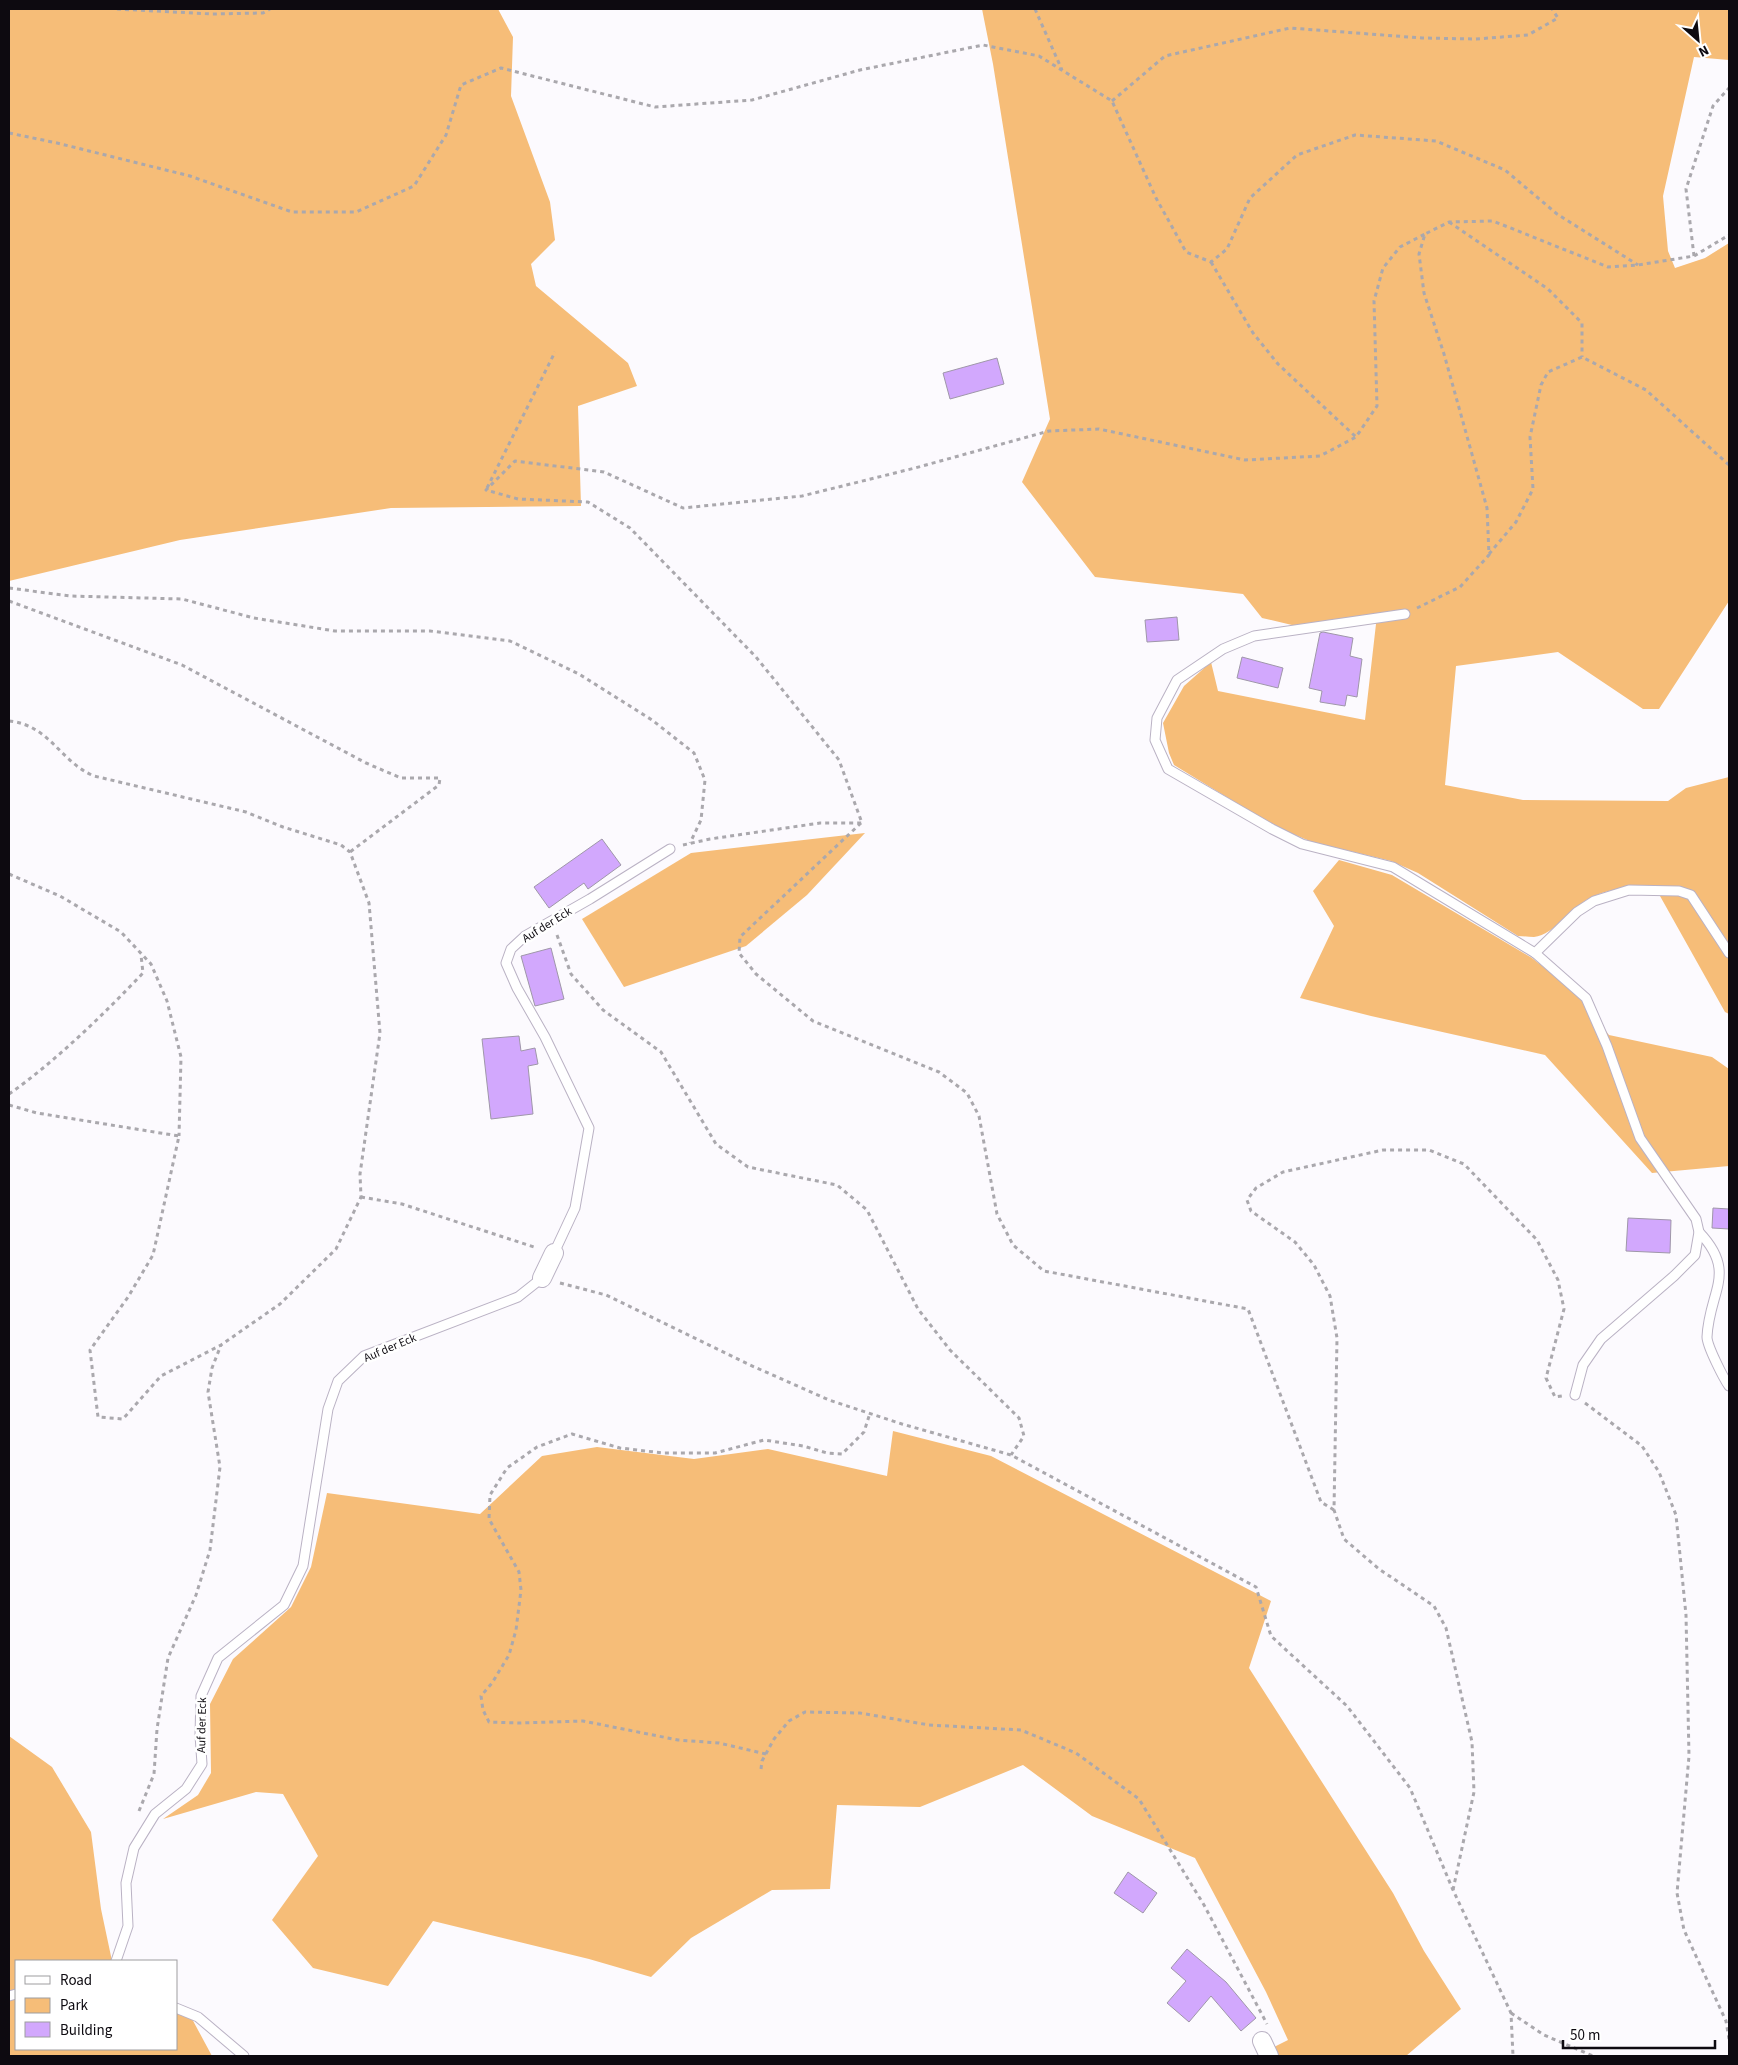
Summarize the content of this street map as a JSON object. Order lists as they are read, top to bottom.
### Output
{
  "streets": {
    "street": ["Auf der Eck"]
  },
  "legend": ["Road", "Park", "Building"],
  "scale_bar": "50 m",
  "north": "bottom right"
}
